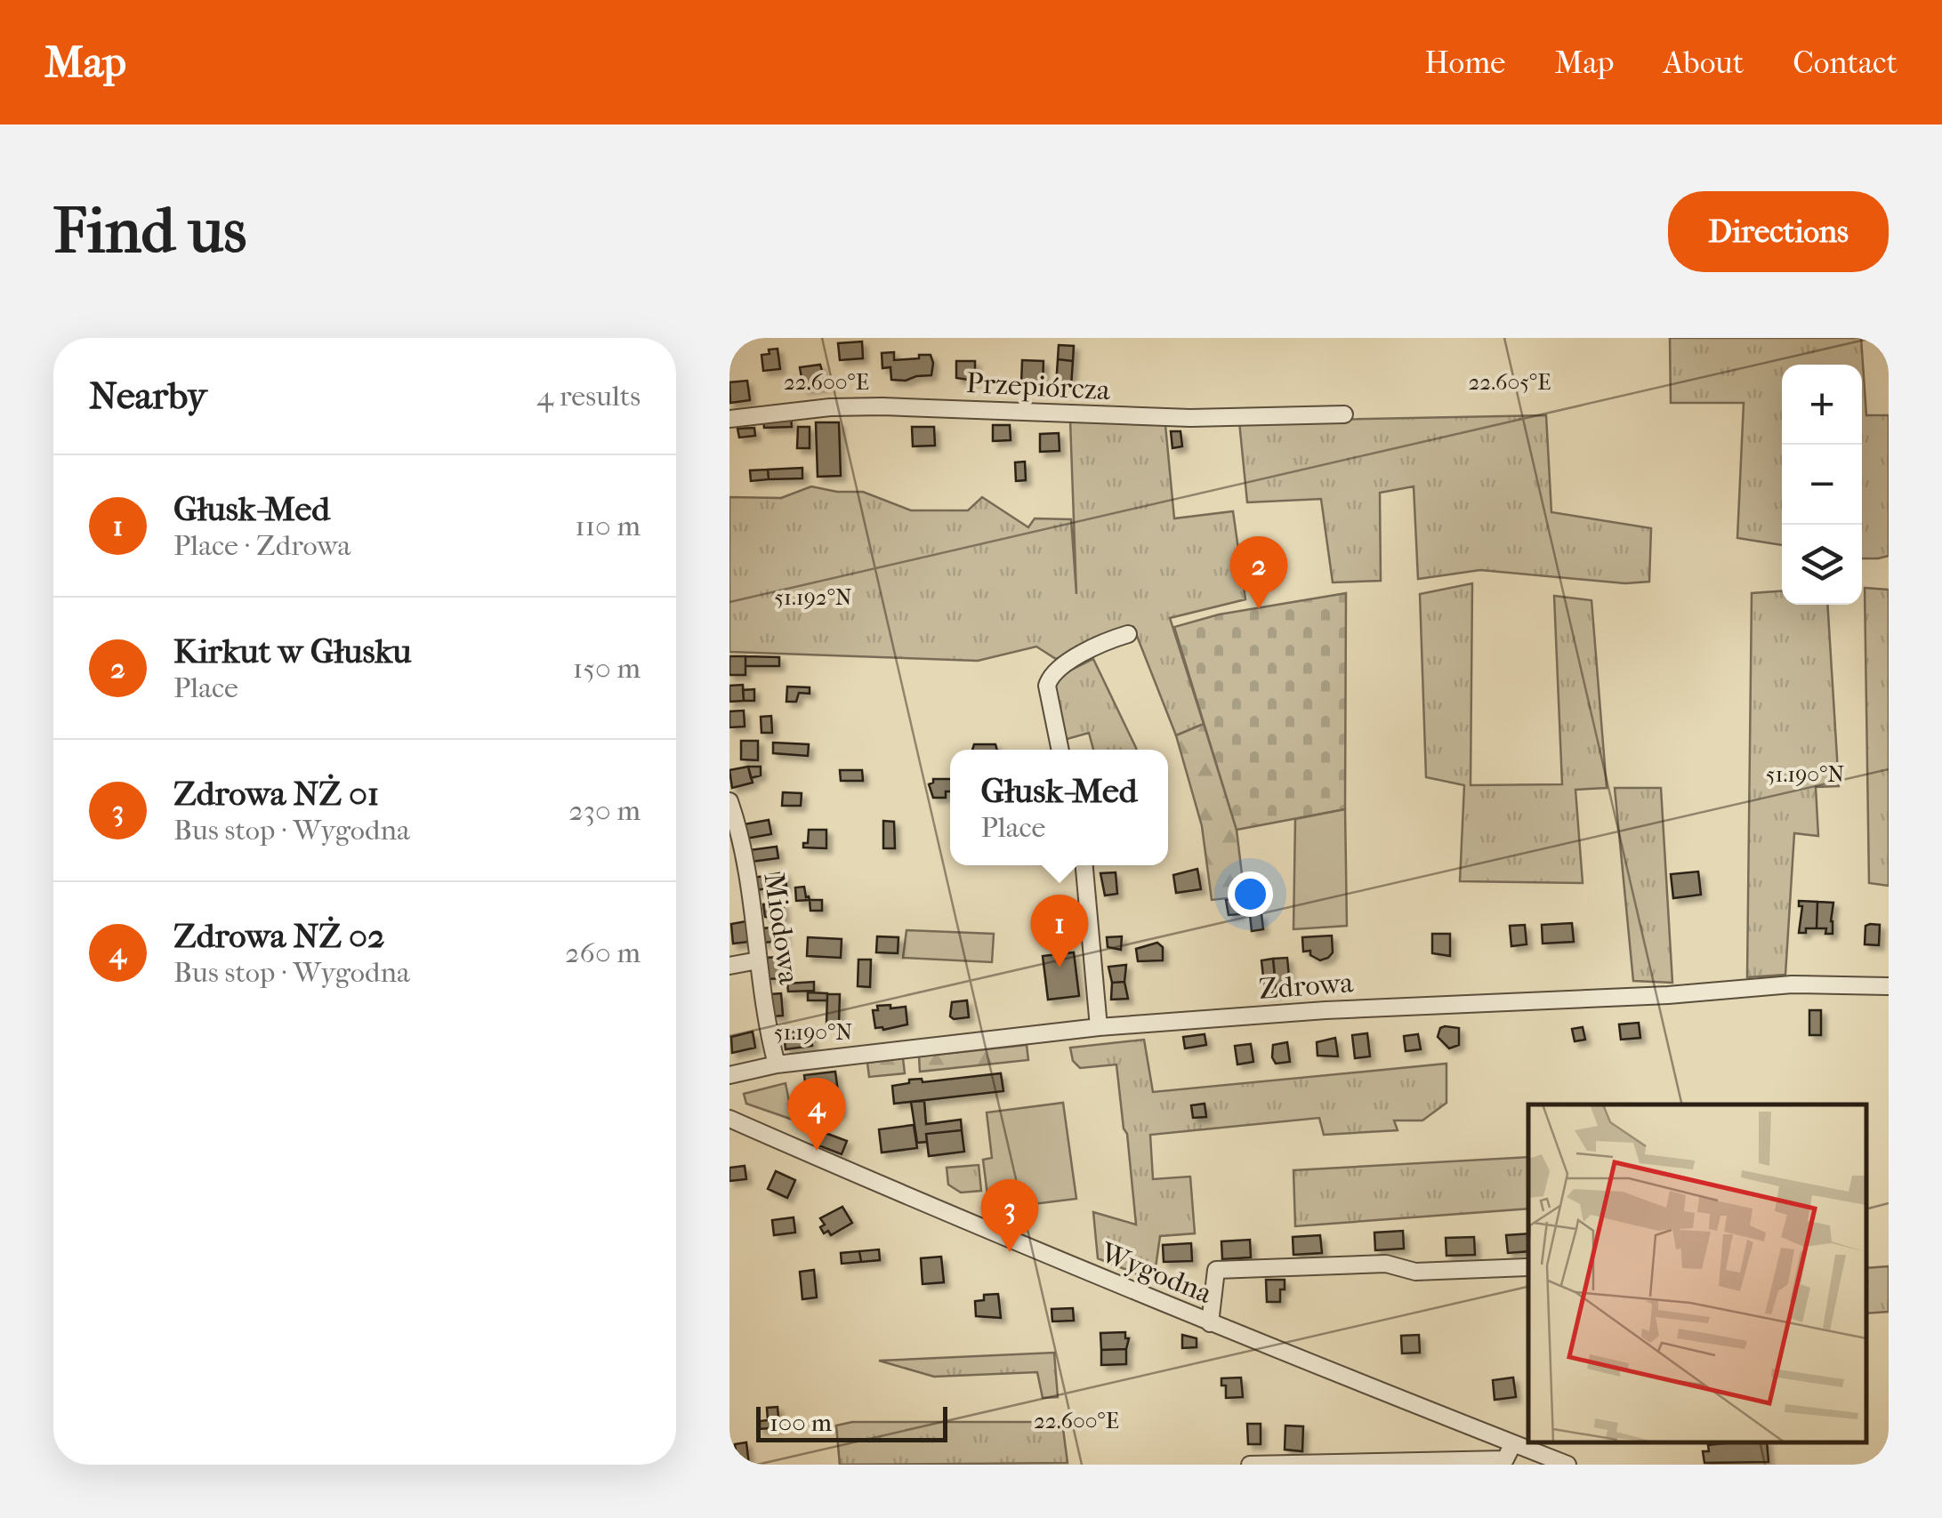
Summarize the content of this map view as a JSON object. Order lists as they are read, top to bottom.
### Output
{
  "streets": {
    "street": [
      "Przepiórcza",
      "Miodowa",
      "Zdrowa",
      "Wygodna"
    ]
  },
  "crossings": [
    ["Miodowa", "Zdrowa"]
  ],
  "scale_bar": "100 m",
  "page": {
    "header": "Map",
    "nav": [
      "Home",
      "Map",
      "About",
      "Contact"
    ],
    "buttons": "Directions",
    "title": "Find us",
    "heading": ["Nearby", "4 results"],
    "map_buttons": ["+", "−"],
    "list": [
      {
        "mark": "1",
        "name": "Głusk-Med",
        "note": "Place · Zdrowa",
        "value": "110 m"
      },
      {
        "mark": "2",
        "name": "Kirkut w Głusku",
        "note": "Place",
        "value": "150 m"
      },
      {
        "mark": "3",
        "name": "Zdrowa NŻ 01",
        "note": "Bus stop · Wygodna",
        "value": "230 m"
      },
      {
        "mark": "4",
        "name": "Zdrowa NŻ 02",
        "note": "Bus stop · Wygodna",
        "value": "260 m"
      }
    ],
    "pins": [
      "2",
      "1",
      "4",
      "3"
    ],
    "popup": ["Głusk-Med", "Place"],
    "scale": "100 m"
  },
  "coordinates": [
    "22.600°E",
    "22.605°E",
    "51.192°N",
    "51.190°N"
  ]
}
